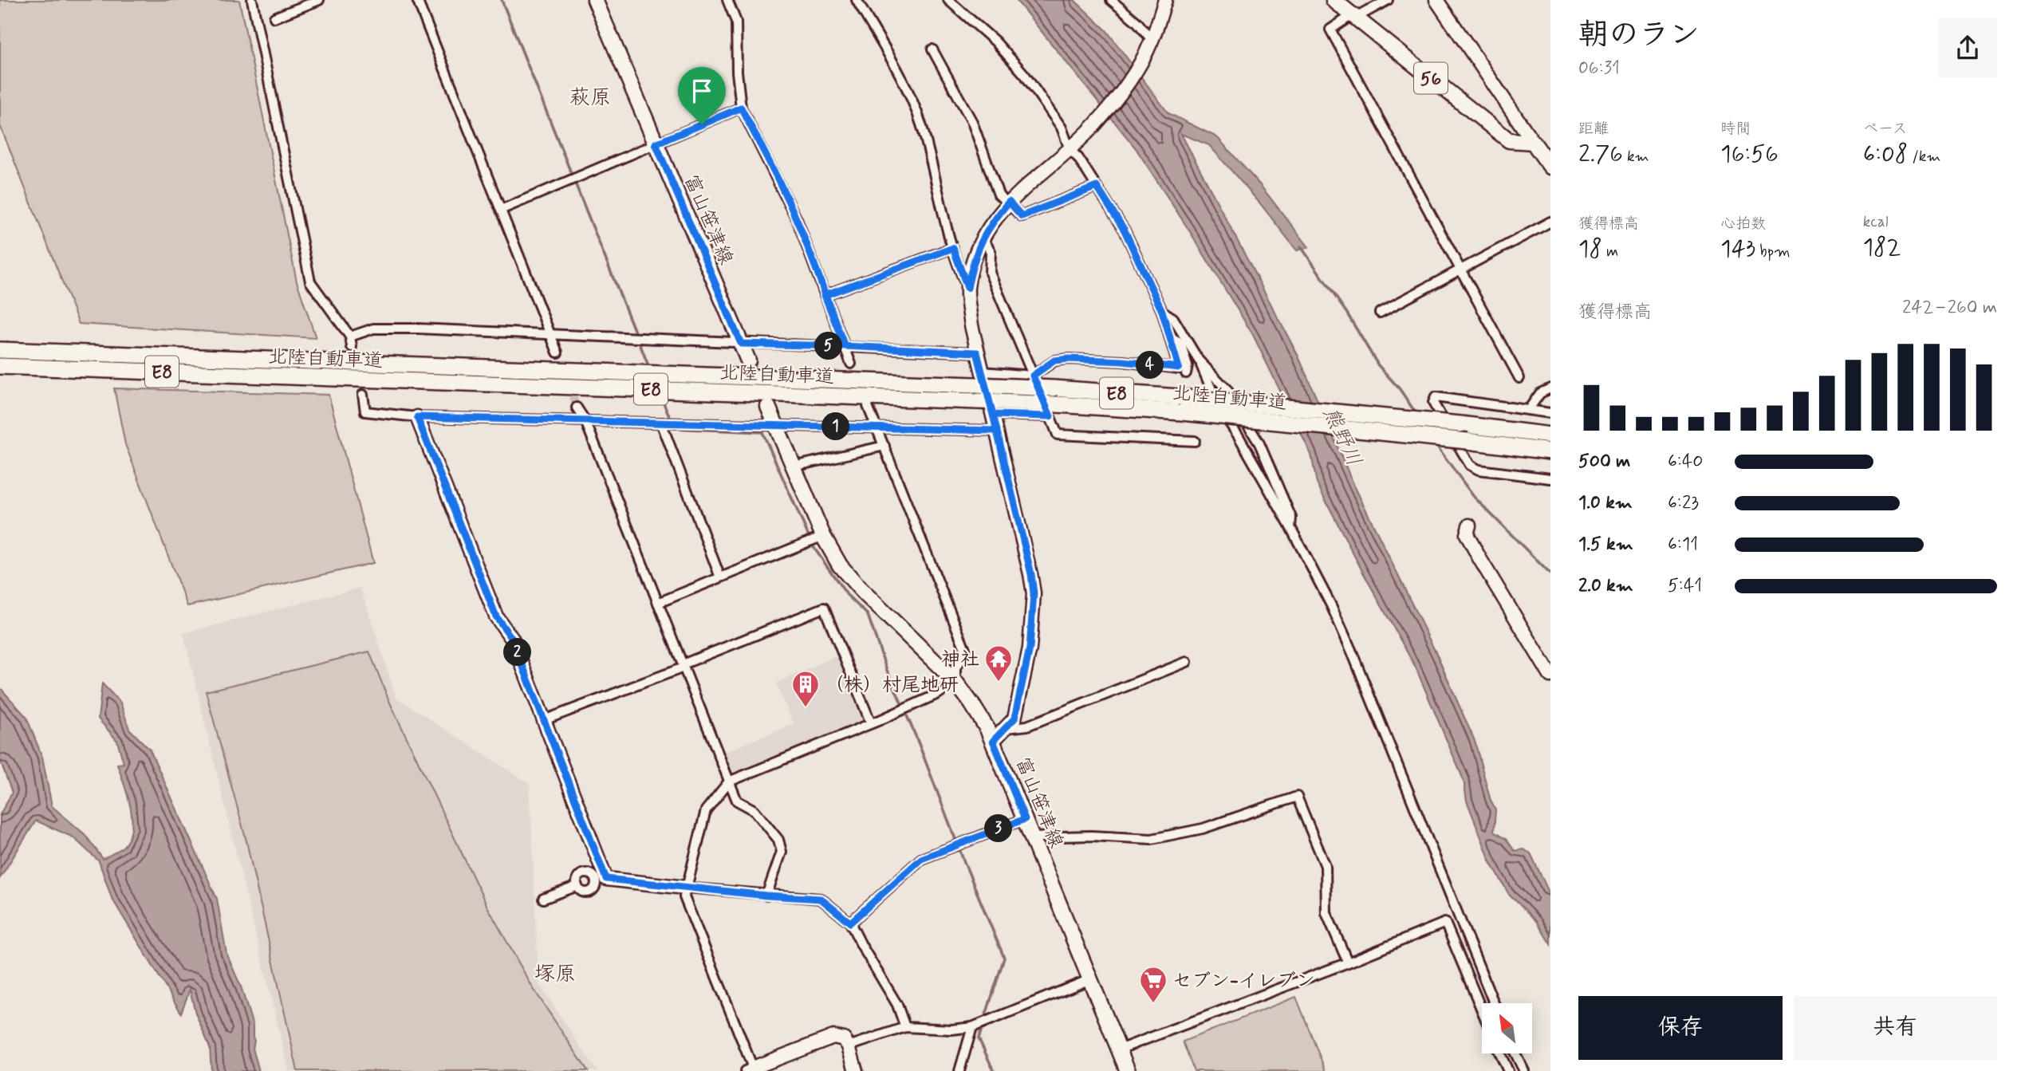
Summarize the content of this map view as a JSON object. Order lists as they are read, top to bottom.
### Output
{
  "streets": {
    "highway": ["北陸自動車道", "E8"],
    "main road": ["56", "富山笹津線"]
  },
  "districts": ["萩原", "塚原"],
  "water": ["熊野川"],
  "places": {
    "temple": ["神社"],
    "building": ["（株）村尾地研"],
    "supermarket": ["セブン-イレブン"]
  },
  "north": "top left",
  "page": {
    "heading": ["朝のラン", "06:31"],
    "stats": [
      ["距離", "2.76 km"],
      ["時間", "16:56"],
      ["ペース", "6:08 /km"],
      ["獲得標高", "18 m"],
      ["心拍数", "143 bpm"],
      ["kcal", "182"]
    ],
    "chart": ["獲得標高", "242–260 m"],
    "pins": [
      "5",
      "4",
      "1",
      "2",
      "3"
    ],
    "list": [
      {
        "name": "500 m",
        "note": "6:40"
      },
      {
        "name": "1.0 km",
        "note": "6:23"
      },
      {
        "name": "1.5 km",
        "note": "6:11"
      },
      {
        "name": "2.0 km",
        "note": "5:41"
      }
    ],
    "buttons": ["保存", "共有"]
  }
}
